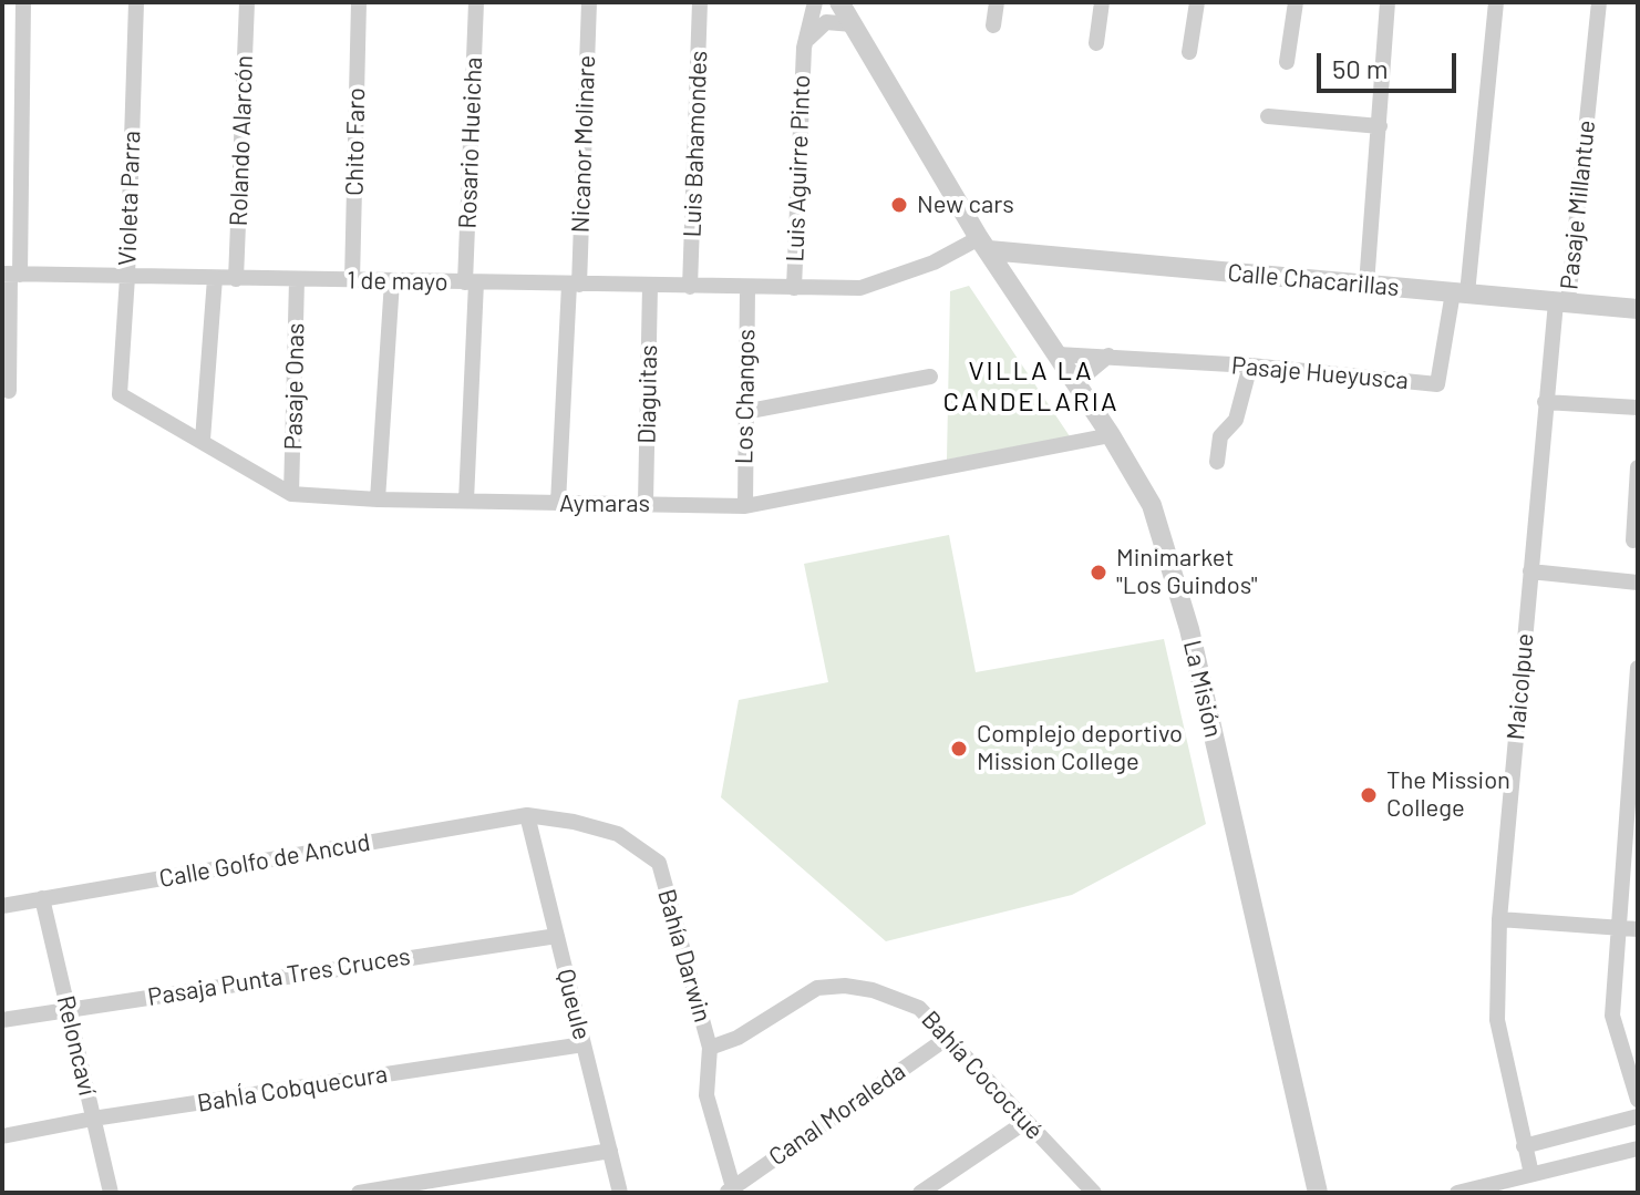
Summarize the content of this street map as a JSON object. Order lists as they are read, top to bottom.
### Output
{
  "streets": {
    "street": [
      "Rolando Alarcón",
      "Chito Faro",
      "Rosario Hueicha",
      "Nicanor Molinare",
      "Luis Bahamondes",
      "Luis Aguirre Pinto",
      "Violeta Parra",
      "Pasaje Millantue",
      "Calle Chacarillas",
      "1 de mayo",
      "Pasaje Hueyusca",
      "Pasaje Onas",
      "Diaguitas",
      "Los Changos",
      "Aymaras",
      "Maicolpue",
      "La Misión",
      "Calle Golfo de Ancud",
      "Bahía Darwin",
      "Pasaja Punta Tres Cruces",
      "Queule",
      "Reloncaví",
      "Bahía Cococtué",
      "BahÍa Cobquecura",
      "Canal Moraleda"
    ]
  },
  "crossings": [
    ["Rolando Alarcón", "1 de mayo"],
    ["Chito Faro", "1 de mayo"],
    ["Rosario Hueicha", "1 de mayo"],
    ["Rosario Hueicha", "Aymaras"],
    ["Nicanor Molinare", "1 de mayo"],
    ["Nicanor Molinare", "Aymaras"],
    ["Luis Bahamondes", "1 de mayo"],
    ["Luis Aguirre Pinto", "1 de mayo"],
    ["Luis Aguirre Pinto", "La Misión"],
    ["Violeta Parra", "1 de mayo"],
    ["Violeta Parra", "Aymaras"],
    ["Pasaje Millantue", "Calle Chacarillas"],
    ["Pasaje Millantue", "Maicolpue"],
    ["Calle Chacarillas", "1 de mayo"],
    ["Calle Chacarillas", "Pasaje Hueyusca"],
    ["Calle Chacarillas", "Maicolpue"],
    ["Calle Chacarillas", "La Misión"],
    ["1 de mayo", "Pasaje Onas"],
    ["1 de mayo", "Diaguitas"],
    ["1 de mayo", "Los Changos"],
    ["1 de mayo", "La Misión"],
    ["Pasaje Hueyusca", "La Misión"],
    ["Pasaje Onas", "Aymaras"],
    ["Diaguitas", "Aymaras"],
    ["Los Changos", "Aymaras"],
    ["Aymaras", "La Misión"],
    ["Calle Golfo de Ancud", "Bahía Darwin"],
    ["Calle Golfo de Ancud", "Queule"],
    ["Calle Golfo de Ancud", "Reloncaví"],
    ["Bahía Darwin", "Queule"],
    ["Bahía Darwin", "Bahía Cococtué"],
    ["Bahía Darwin", "Canal Moraleda"],
    ["Pasaja Punta Tres Cruces", "Queule"],
    ["Pasaja Punta Tres Cruces", "Reloncaví"],
    ["Queule", "BahÍa Cobquecura"],
    ["Reloncaví", "BahÍa Cobquecura"],
    ["Bahía Cococtué", "Canal Moraleda"]
  ],
  "districts": ["VILLA LA CANDELARIA"],
  "places": [
    "New cars",
    "Minimarket \"Los Guindos\"",
    "Complejo deportivo Mission College",
    "The Mission College"
  ],
  "scale_bar": "50 m"
}
